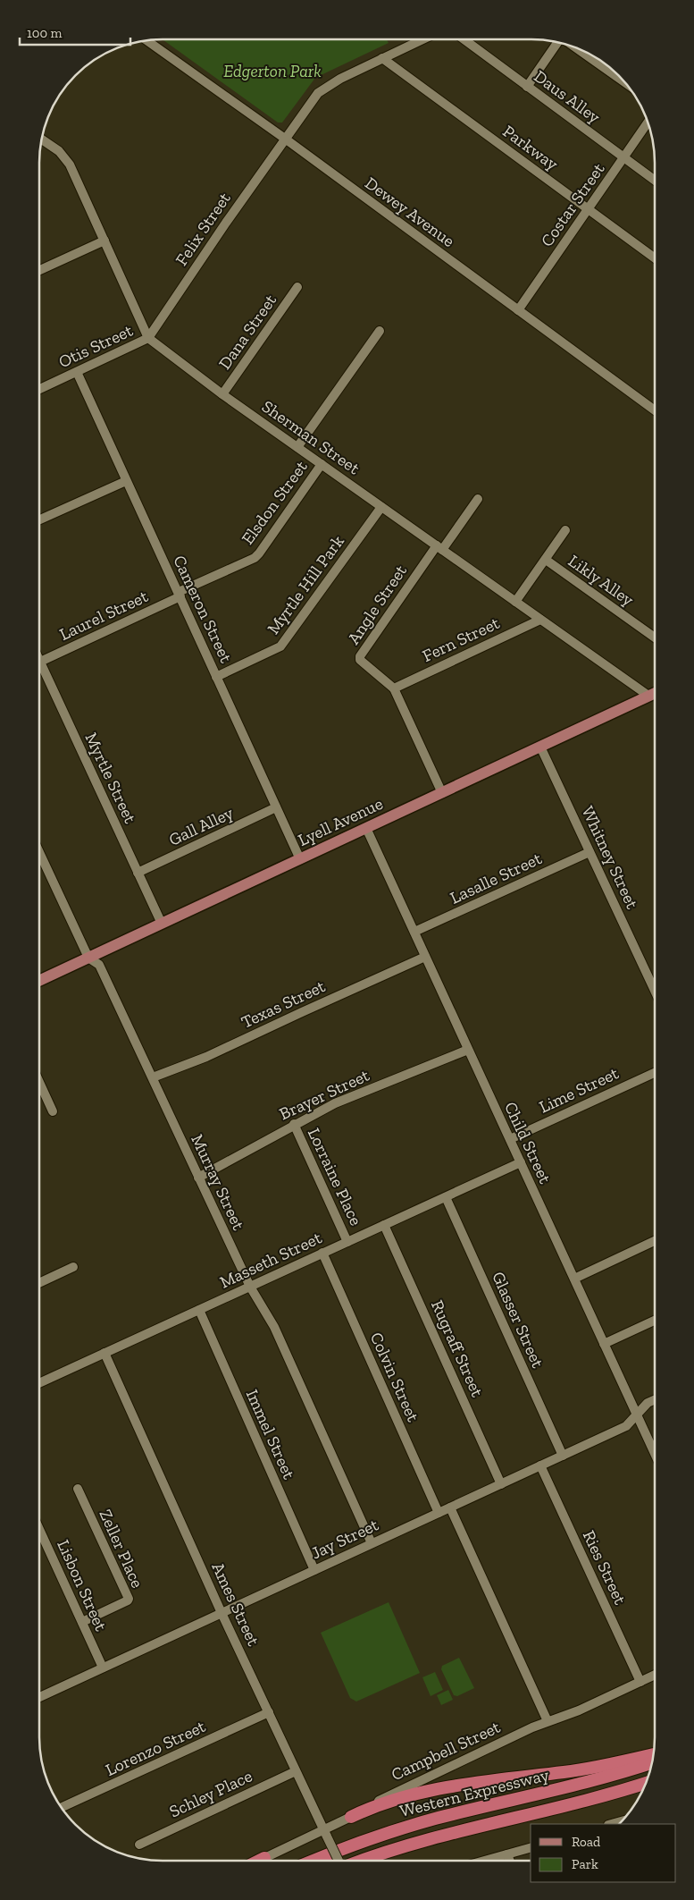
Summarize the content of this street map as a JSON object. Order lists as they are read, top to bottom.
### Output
{
  "streets": {
    "highway": ["Western Expressway"],
    "main road": ["Lyell Avenue"],
    "street": [
      "Daus Alley",
      "Parkway",
      "Costar Street",
      "Dewey Avenue",
      "Felix Street",
      "Dana Street",
      "Otis Street",
      "Sherman Street",
      "Elsdon Street",
      "Likly Alley",
      "Myrtle Hill Park",
      "Angle Street",
      "Cameron Street",
      "Laurel Street",
      "Fern Street",
      "Myrtle Street",
      "Gall Alley",
      "Whitney Street",
      "Lasalle Street",
      "Texas Street",
      "Lime Street",
      "Brayer Street",
      "Child Street",
      "Lorraine Place",
      "Murray Street",
      "Masseth Street",
      "Glasser Street",
      "Rugraff Street",
      "Colvin Street",
      "Immel Street",
      "Jay Street",
      "Zeller Place",
      "Ries Street",
      "Lisbon Street",
      "Ames Street",
      "Lorenzo Street",
      "Campbell Street",
      "Schley Place"
    ]
  },
  "crossings": [
    ["Daus Alley", "Costar Street"],
    ["Parkway", "Costar Street"],
    ["Parkway", "Felix Street"],
    ["Costar Street", "Dewey Avenue"],
    ["Dewey Avenue", "Felix Street"],
    ["Felix Street", "Otis Street"],
    ["Felix Street", "Sherman Street"],
    ["Dana Street", "Sherman Street"],
    ["Otis Street", "Sherman Street"],
    ["Otis Street", "Cameron Street"],
    ["Sherman Street", "Elsdon Street"],
    ["Sherman Street", "Myrtle Hill Park"],
    ["Sherman Street", "Angle Street"],
    ["Sherman Street", "Fern Street"],
    ["Sherman Street", "Lyell Avenue"],
    ["Elsdon Street", "Cameron Street"],
    ["Elsdon Street", "Laurel Street"],
    ["Myrtle Hill Park", "Cameron Street"],
    ["Angle Street", "Fern Street"],
    ["Angle Street", "Lyell Avenue"],
    ["Cameron Street", "Laurel Street"],
    ["Cameron Street", "Lyell Avenue"],
    ["Cameron Street", "Gall Alley"],
    ["Laurel Street", "Myrtle Street"],
    ["Myrtle Street", "Lyell Avenue"],
    ["Myrtle Street", "Gall Alley"],
    ["Lyell Avenue", "Whitney Street"],
    ["Lyell Avenue", "Child Street"],
    ["Lyell Avenue", "Murray Street"],
    ["Whitney Street", "Lasalle Street"],
    ["Lasalle Street", "Child Street"],
    ["Texas Street", "Child Street"],
    ["Texas Street", "Murray Street"],
    ["Lime Street", "Child Street"],
    ["Brayer Street", "Child Street"],
    ["Brayer Street", "Lorraine Place"],
    ["Brayer Street", "Murray Street"],
    ["Child Street", "Masseth Street"],
    ["Child Street", "Jay Street"],
    ["Lorraine Place", "Masseth Street"],
    ["Murray Street", "Masseth Street"],
    ["Murray Street", "Jay Street"],
    ["Masseth Street", "Glasser Street"],
    ["Masseth Street", "Rugraff Street"],
    ["Masseth Street", "Colvin Street"],
    ["Masseth Street", "Immel Street"],
    ["Masseth Street", "Ames Street"],
    ["Glasser Street", "Jay Street"],
    ["Rugraff Street", "Jay Street"],
    ["Colvin Street", "Jay Street"],
    ["Immel Street", "Jay Street"],
    ["Jay Street", "Ries Street"],
    ["Jay Street", "Lisbon Street"],
    ["Jay Street", "Ames Street"],
    ["Zeller Place", "Lisbon Street"],
    ["Ries Street", "Campbell Street"],
    ["Ames Street", "Lorenzo Street"],
    ["Ames Street", "Campbell Street"],
    ["Ames Street", "Schley Place"]
  ],
  "parks": ["Edgerton Park"],
  "legend": ["Road", "Park"],
  "scale_bar": "100 m"
}
